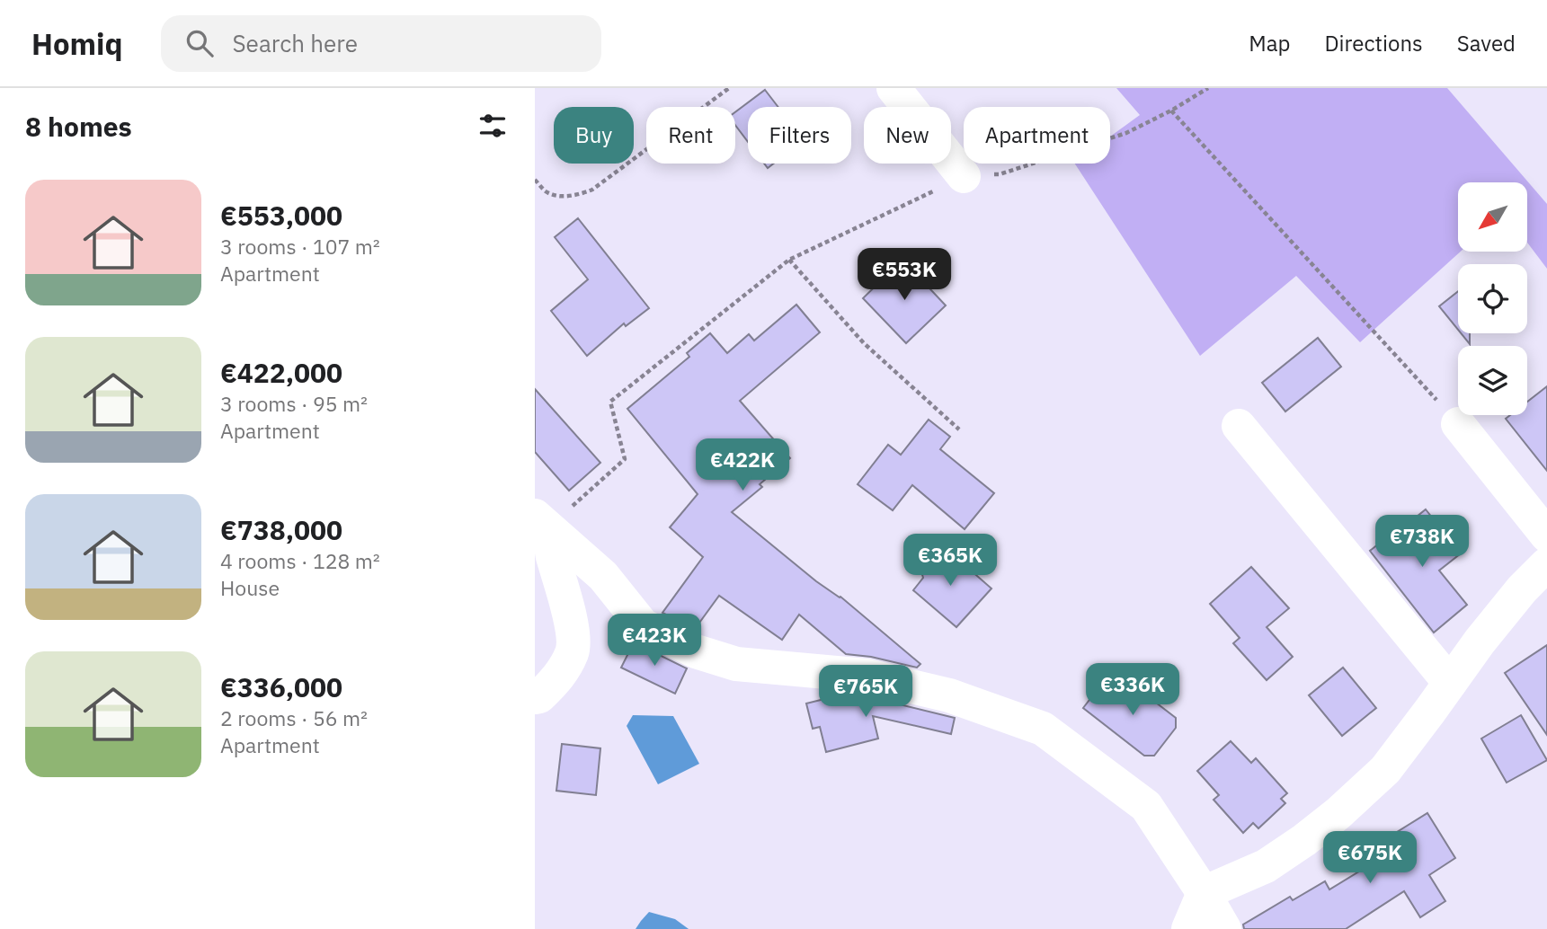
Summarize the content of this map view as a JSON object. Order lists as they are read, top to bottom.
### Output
{
  "north": "bottom left",
  "page": {
    "header": "Homiq",
    "search": "Search here",
    "nav": ["Map", "Directions", "Saved"],
    "heading": "8 homes",
    "chip": [
      "Buy",
      "Rent",
      "Filters",
      "New",
      "Apartment"
    ],
    "list": [
      {
        "name": "€553,000",
        "note": "3 rooms · 107 m² · Apartment"
      },
      {
        "name": "€422,000",
        "note": "3 rooms · 95 m² · Apartment"
      },
      {
        "name": "€738,000",
        "note": "4 rooms · 128 m² · House"
      },
      {
        "name": "€336,000",
        "note": "2 rooms · 56 m² · Apartment"
      }
    ],
    "price": [
      "€553K",
      "€422K",
      "€738K",
      "€365K",
      "€423K",
      "€336K",
      "€765K",
      "€675K"
    ]
  }
}
